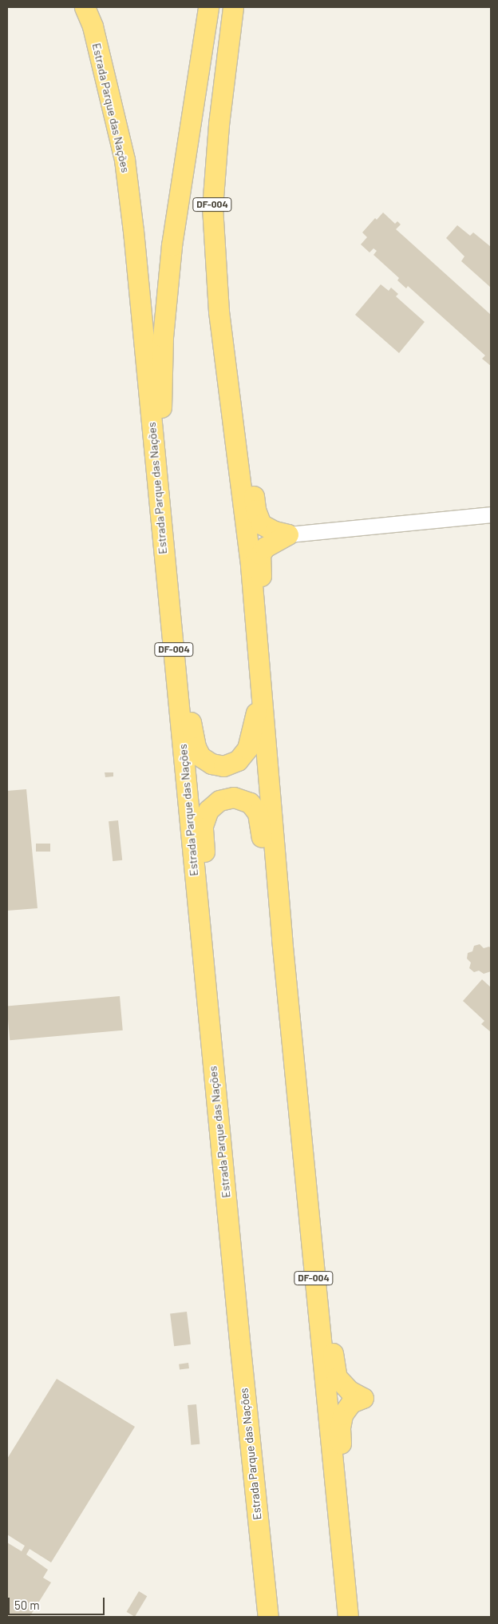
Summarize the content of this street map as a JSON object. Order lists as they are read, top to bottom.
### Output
{
  "streets": {
    "highway": ["Estrada Parque das Nações", "DF-004"]
  },
  "scale_bar": "50 m"
}
